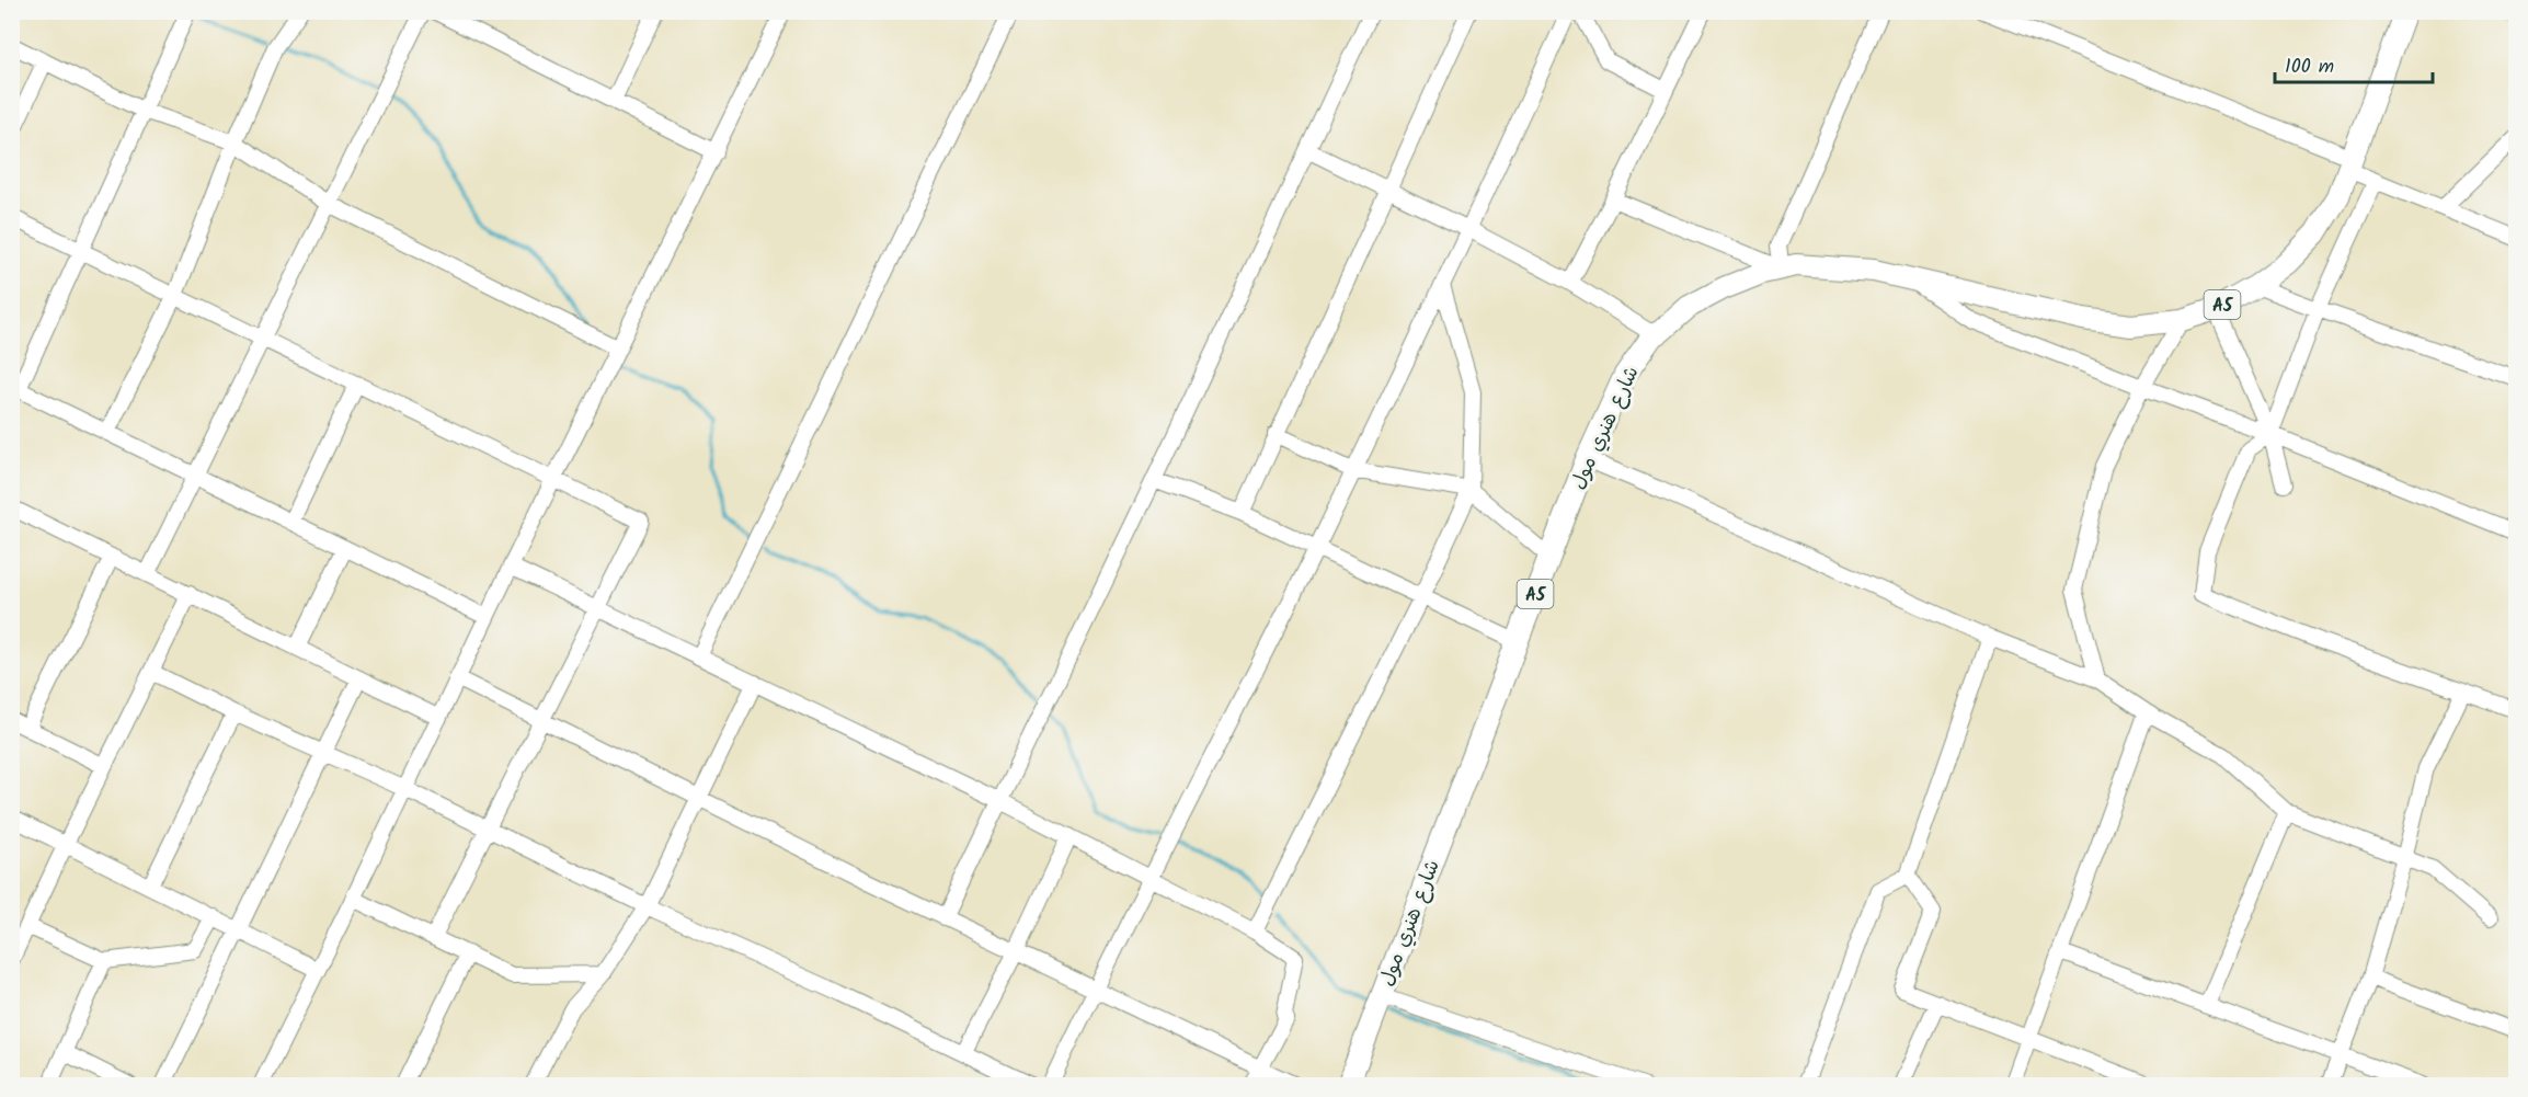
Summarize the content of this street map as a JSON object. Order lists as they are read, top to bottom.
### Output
{
  "streets": {
    "highway": ["A5", "شارع هنري مول"]
  },
  "scale_bar": "100 m"
}
